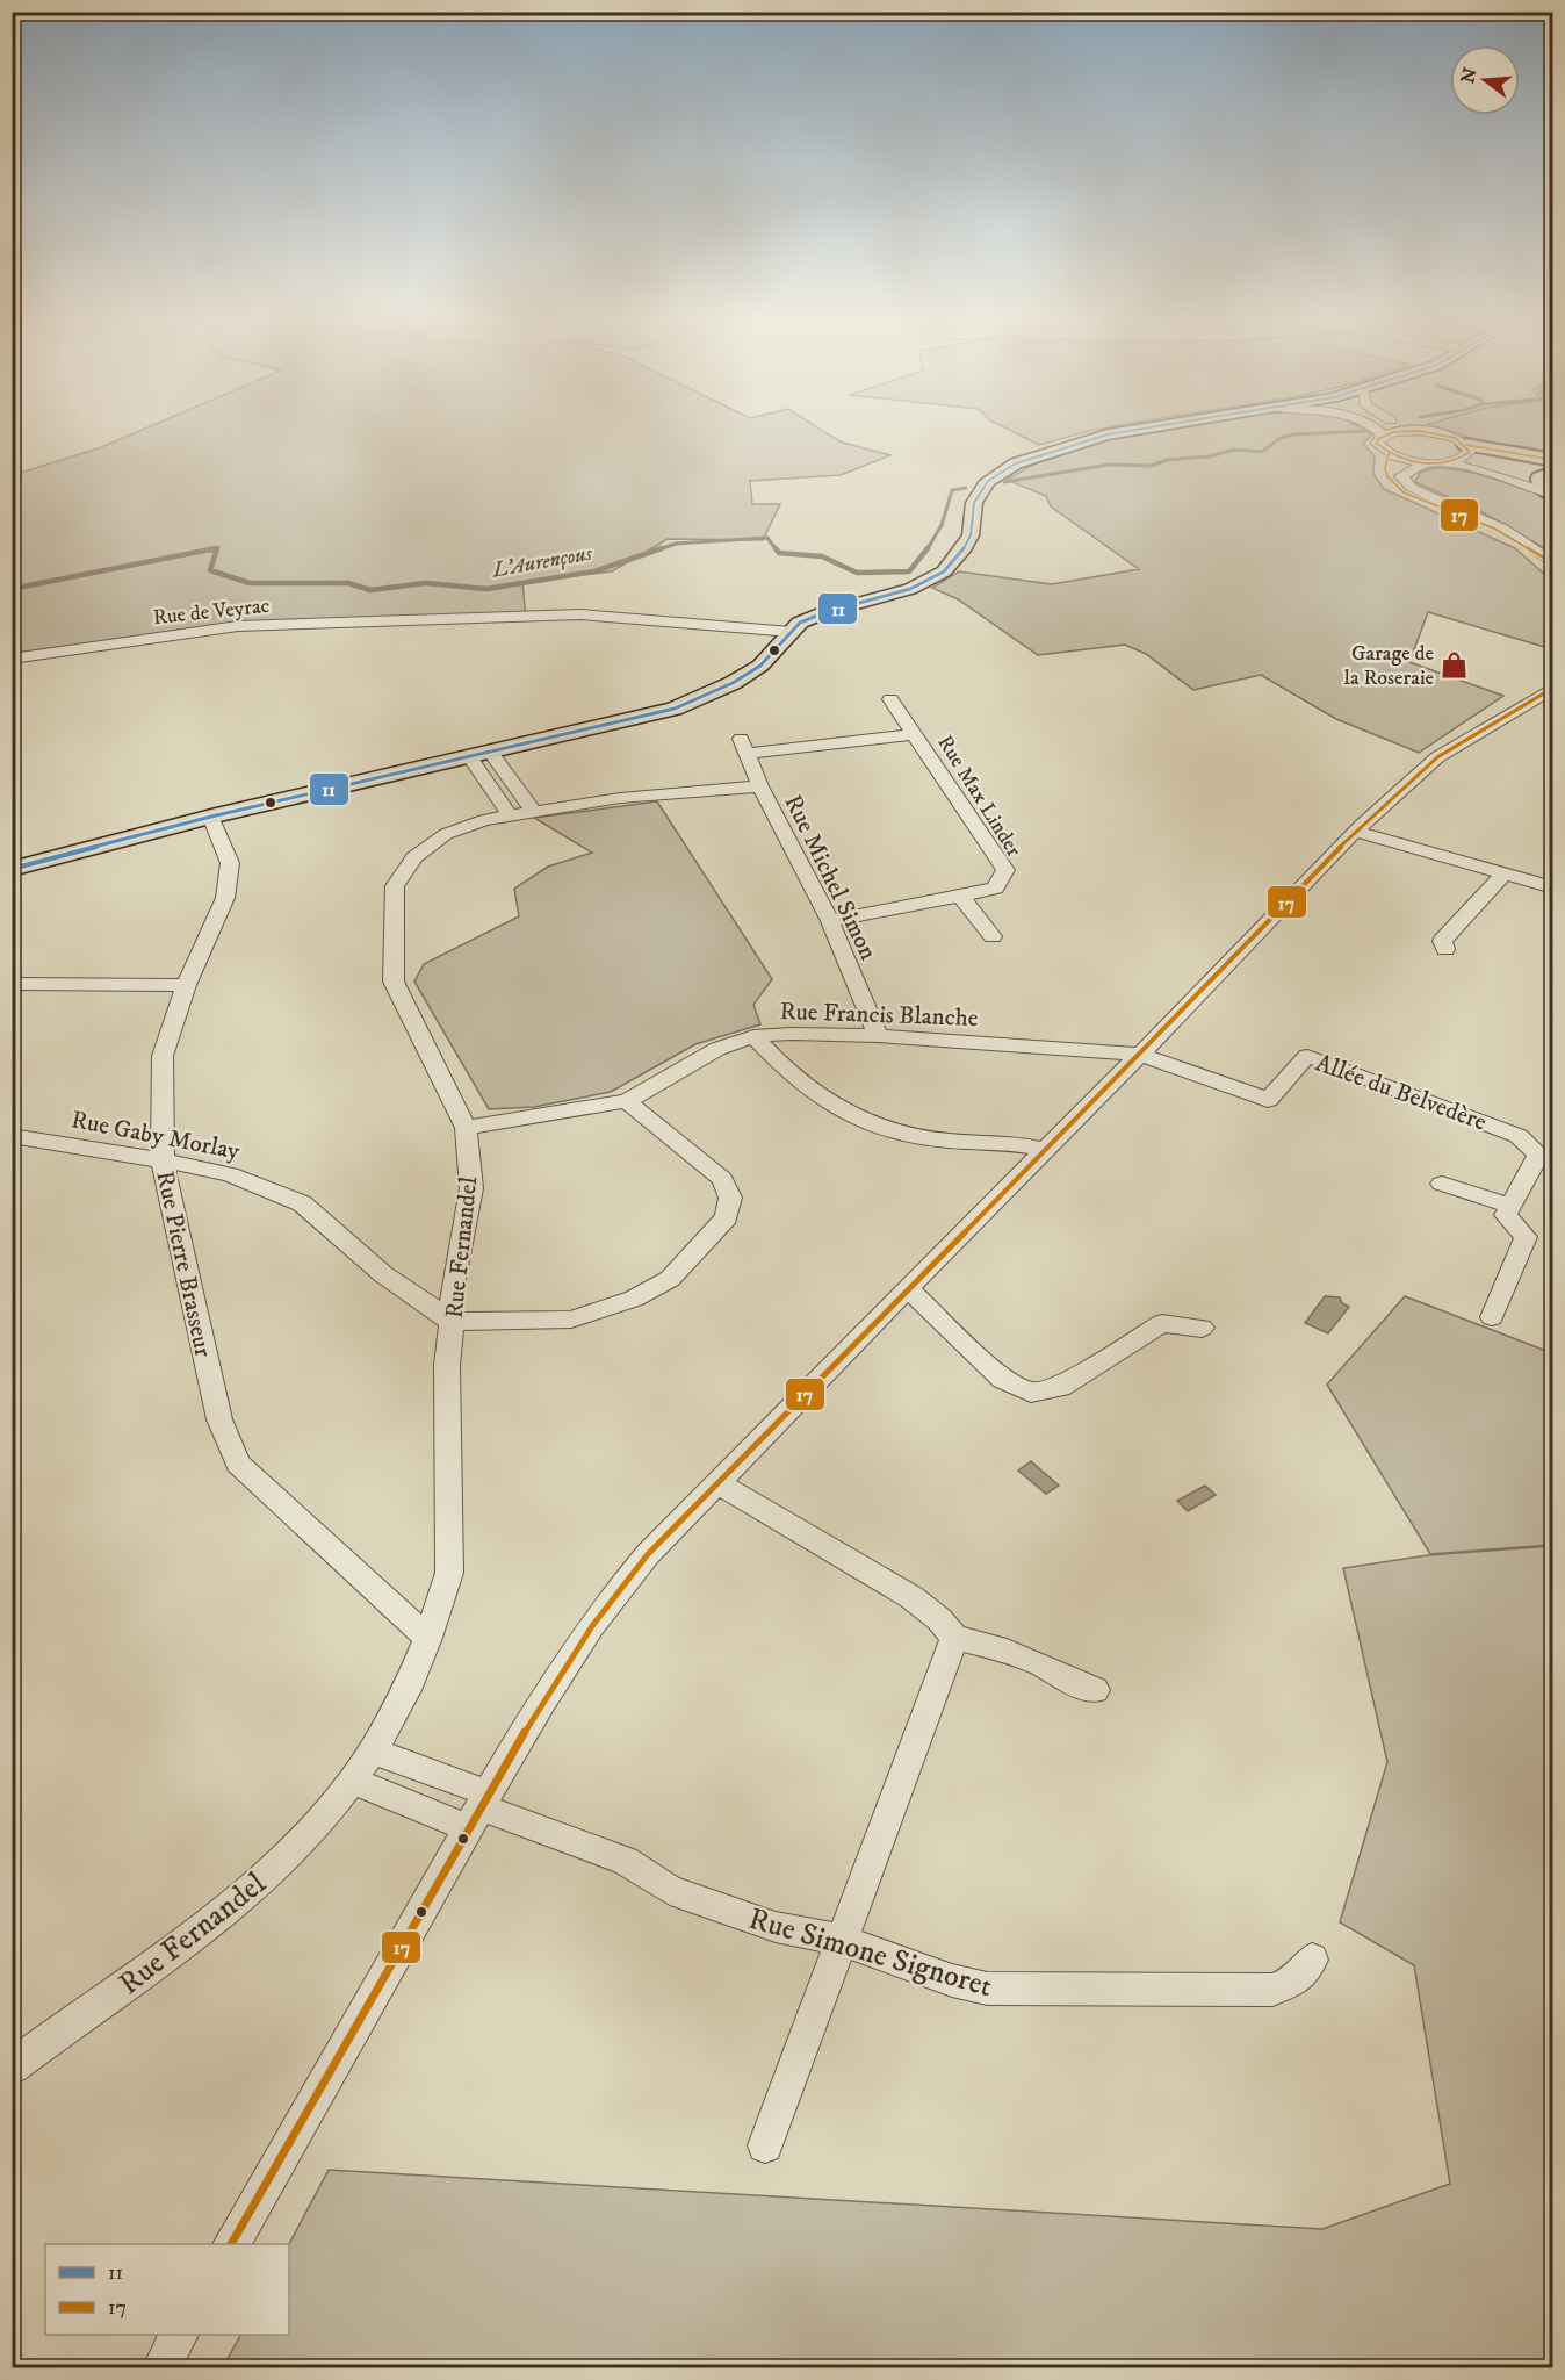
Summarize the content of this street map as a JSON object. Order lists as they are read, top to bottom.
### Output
{
  "streets": {
    "street": [
      "Rue de Veyrac",
      "Rue Max Linder",
      "Rue Michel Simon",
      "Rue Francis Blanche",
      "Allée du Belvedère",
      "Rue Gaby Morlay",
      "Rue Fernandel",
      "Rue Pierre Brasseur",
      "Rue Simone Signoret"
    ]
  },
  "crossings": [
    ["Rue Max Linder", "Rue Michel Simon"],
    ["Rue Michel Simon", "Rue Francis Blanche"],
    ["Rue Michel Simon", "Rue Fernandel"],
    ["Rue Francis Blanche", "Allée du Belvedère"],
    ["Rue Francis Blanche", "Rue Fernandel"],
    ["Rue Gaby Morlay", "Rue Fernandel"],
    ["Rue Gaby Morlay", "Rue Pierre Brasseur"],
    ["Rue Fernandel", "Rue Pierre Brasseur"]
  ],
  "water": ["L'Aurençous"],
  "places": {
    "shop": ["Garage de la Roseraie"]
  },
  "lines": ["transit line 11", "transit line 17"],
  "legend": ["11", "17"],
  "north": "left"
}
